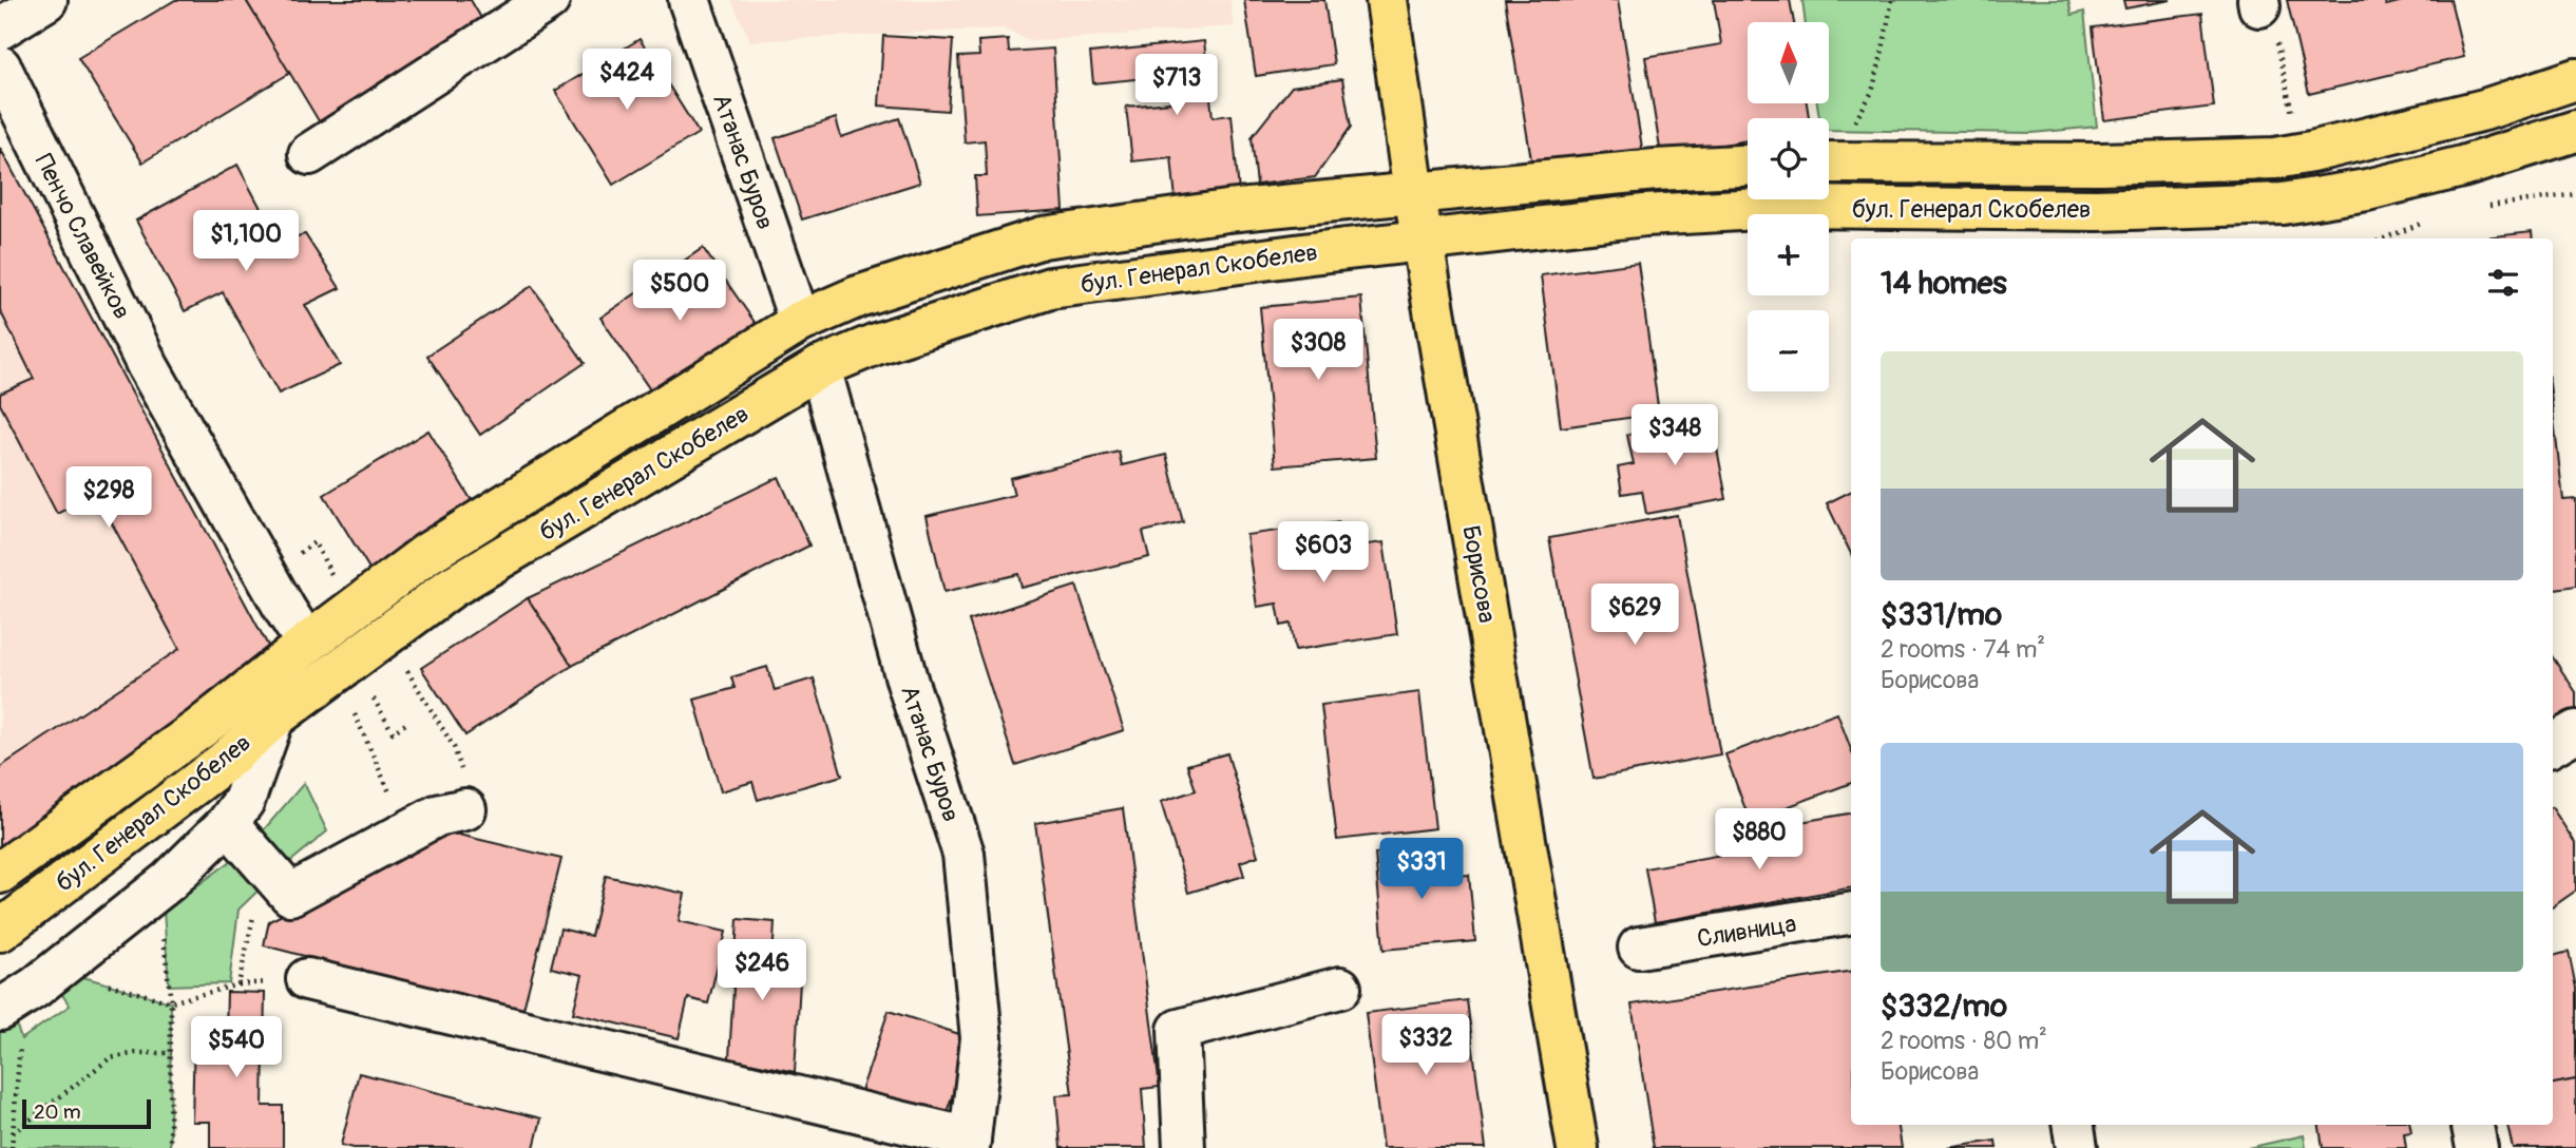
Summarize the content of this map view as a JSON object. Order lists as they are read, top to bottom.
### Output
{
  "streets": {
    "main road": ["бул. Генерал Скобелев", "Борисова"],
    "street": ["Атанас Буров", "Пенчо Славейков", "Сливница"]
  },
  "crossings": [
    ["Атанас Буров", "бул. Генерал Скобелев"],
    ["бул. Генерал Скобелев", "Пенчо Славейков"],
    ["бул. Генерал Скобелев", "Борисова"]
  ],
  "scale_bar": "20 m",
  "north": "top",
  "page": {
    "map_buttons": ["+", "−"],
    "price": [
      "$424",
      "$713",
      "$1,100",
      "$500",
      "$308",
      "$348",
      "$298",
      "$603",
      "$629",
      "$880",
      "$331",
      "$246",
      "$332",
      "$540"
    ],
    "heading": "14 homes",
    "list": [
      {
        "name": "$331/mo",
        "note": "2 rooms · 74 m² · Борисова"
      },
      {
        "name": "$332/mo",
        "note": "2 rooms · 80 m² · Борисова"
      }
    ],
    "scale": "20 m"
  }
}
